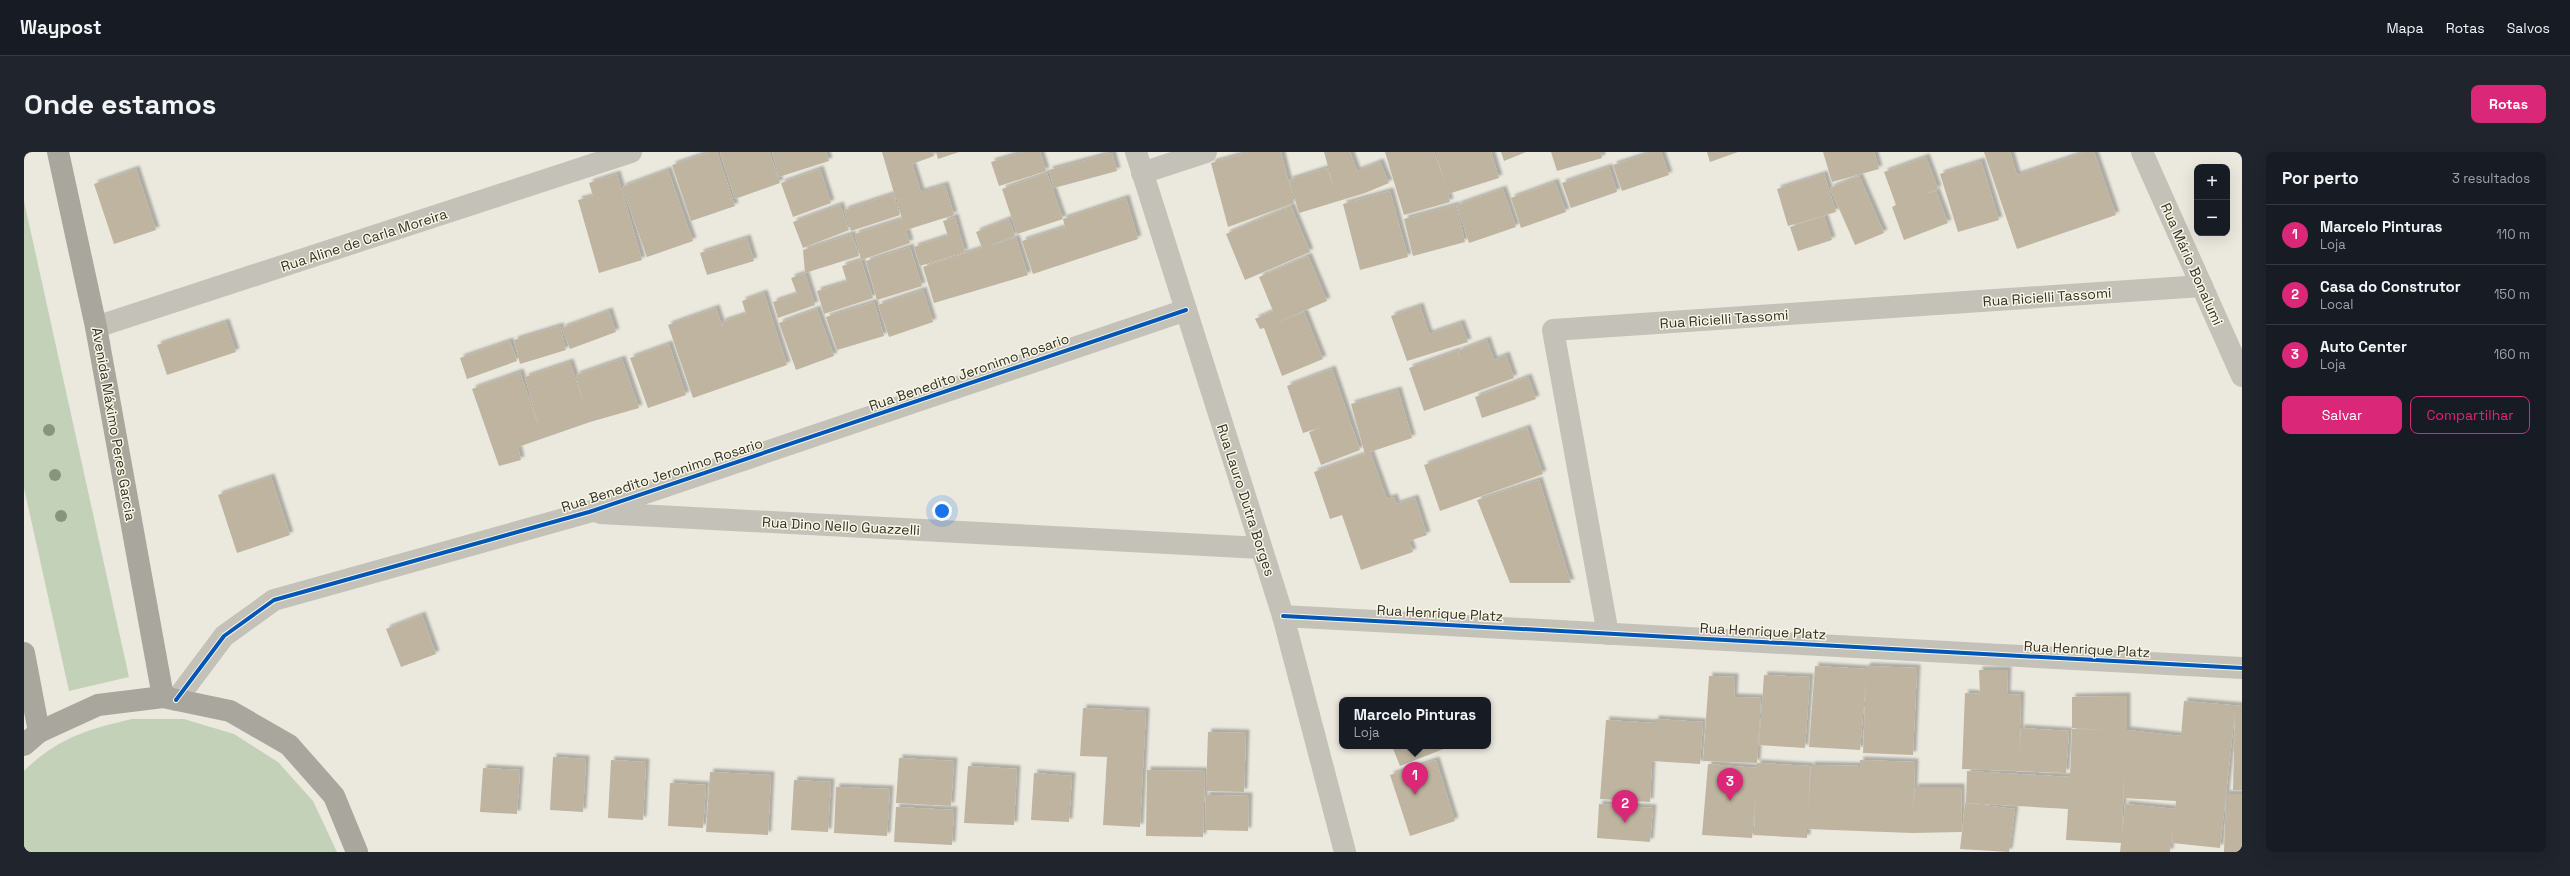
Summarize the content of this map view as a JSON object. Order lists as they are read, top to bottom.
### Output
{
  "streets": {
    "main road": ["Avenida Máximo Peres Garcia"],
    "street": [
      "Rua Aline de Carla Moreira",
      "Rua Mário Bonalumi",
      "Rua Ricielli Tassomi",
      "Rua Benedito Jeronimo Rosario",
      "Rua Lauro Dutra Borges",
      "Rua Dino Nello Guazzelli",
      "Rua Henrique Platz"
    ]
  },
  "crossings": [
    ["Rua Aline de Carla Moreira", "Avenida Máximo Peres Garcia"],
    ["Rua Mário Bonalumi", "Rua Ricielli Tassomi"],
    ["Rua Ricielli Tassomi", "Rua Henrique Platz"],
    ["Rua Benedito Jeronimo Rosario", "Avenida Máximo Peres Garcia"],
    ["Rua Benedito Jeronimo Rosario", "Rua Lauro Dutra Borges"],
    ["Rua Benedito Jeronimo Rosario", "Rua Dino Nello Guazzelli"],
    ["Rua Lauro Dutra Borges", "Rua Dino Nello Guazzelli"],
    ["Rua Lauro Dutra Borges", "Rua Henrique Platz"]
  ],
  "page": {
    "header": "Waypost",
    "nav": ["Mapa", "Rotas", "Salvos"],
    "buttons": [
      "Rotas",
      ["Salvar", "Compartilhar"]
    ],
    "title": "Onde estamos",
    "heading": ["Por perto", "3 resultados"],
    "map_buttons": ["+", "−"],
    "list": [
      {
        "mark": "1",
        "name": "Marcelo Pinturas",
        "note": "Loja",
        "value": "110 m"
      },
      {
        "mark": "2",
        "name": "Casa do Construtor",
        "note": "Local",
        "value": "150 m"
      },
      {
        "mark": "3",
        "name": "Auto Center",
        "note": "Loja",
        "value": "160 m"
      }
    ],
    "popup": ["Marcelo Pinturas", "Loja"],
    "pins": ["1", "3", "2"]
  }
}
